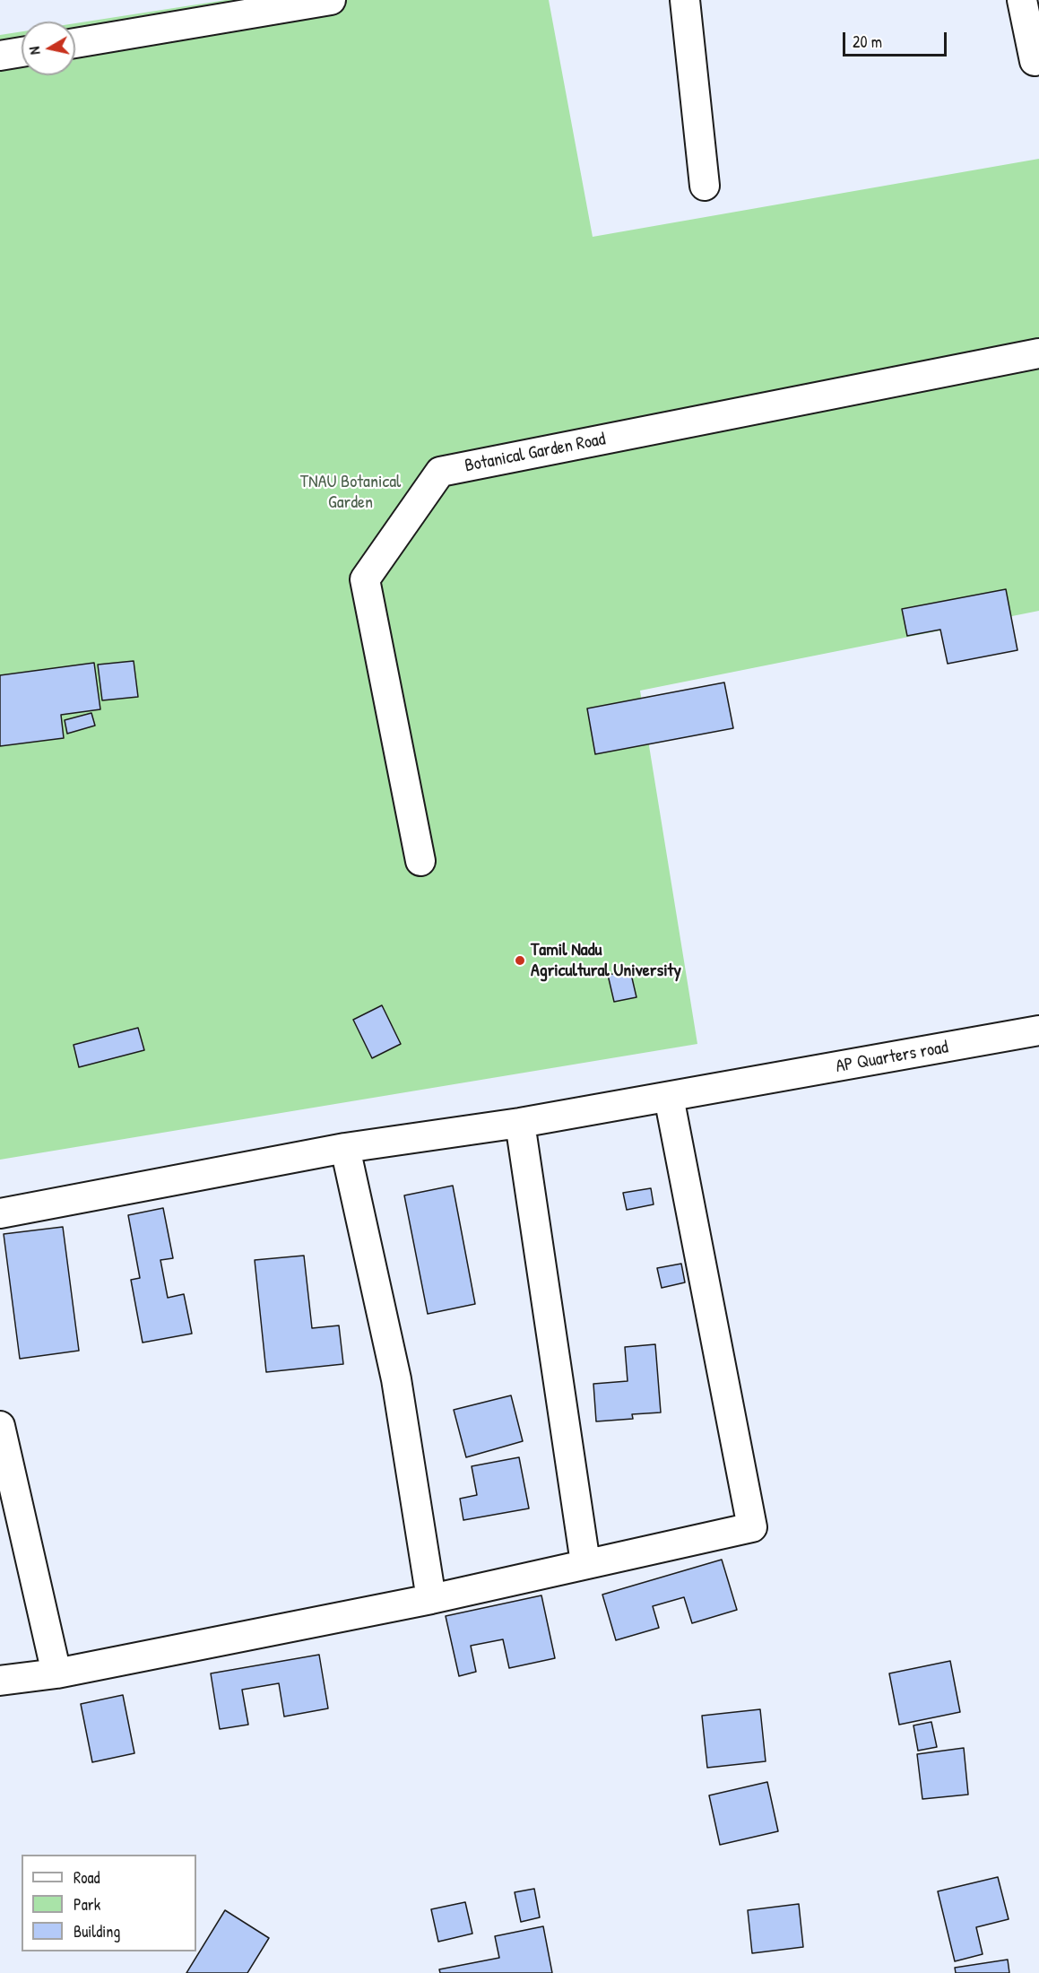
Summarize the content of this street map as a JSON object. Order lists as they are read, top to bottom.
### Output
{
  "streets": {
    "street": ["Botanical Garden Road", "AP Quarters road"]
  },
  "parks": ["TNAU Botanical Garden"],
  "places": ["Tamil Nadu Agricultural University"],
  "legend": ["Road", "Park", "Building"],
  "scale_bar": "20 m",
  "north": "left"
}
